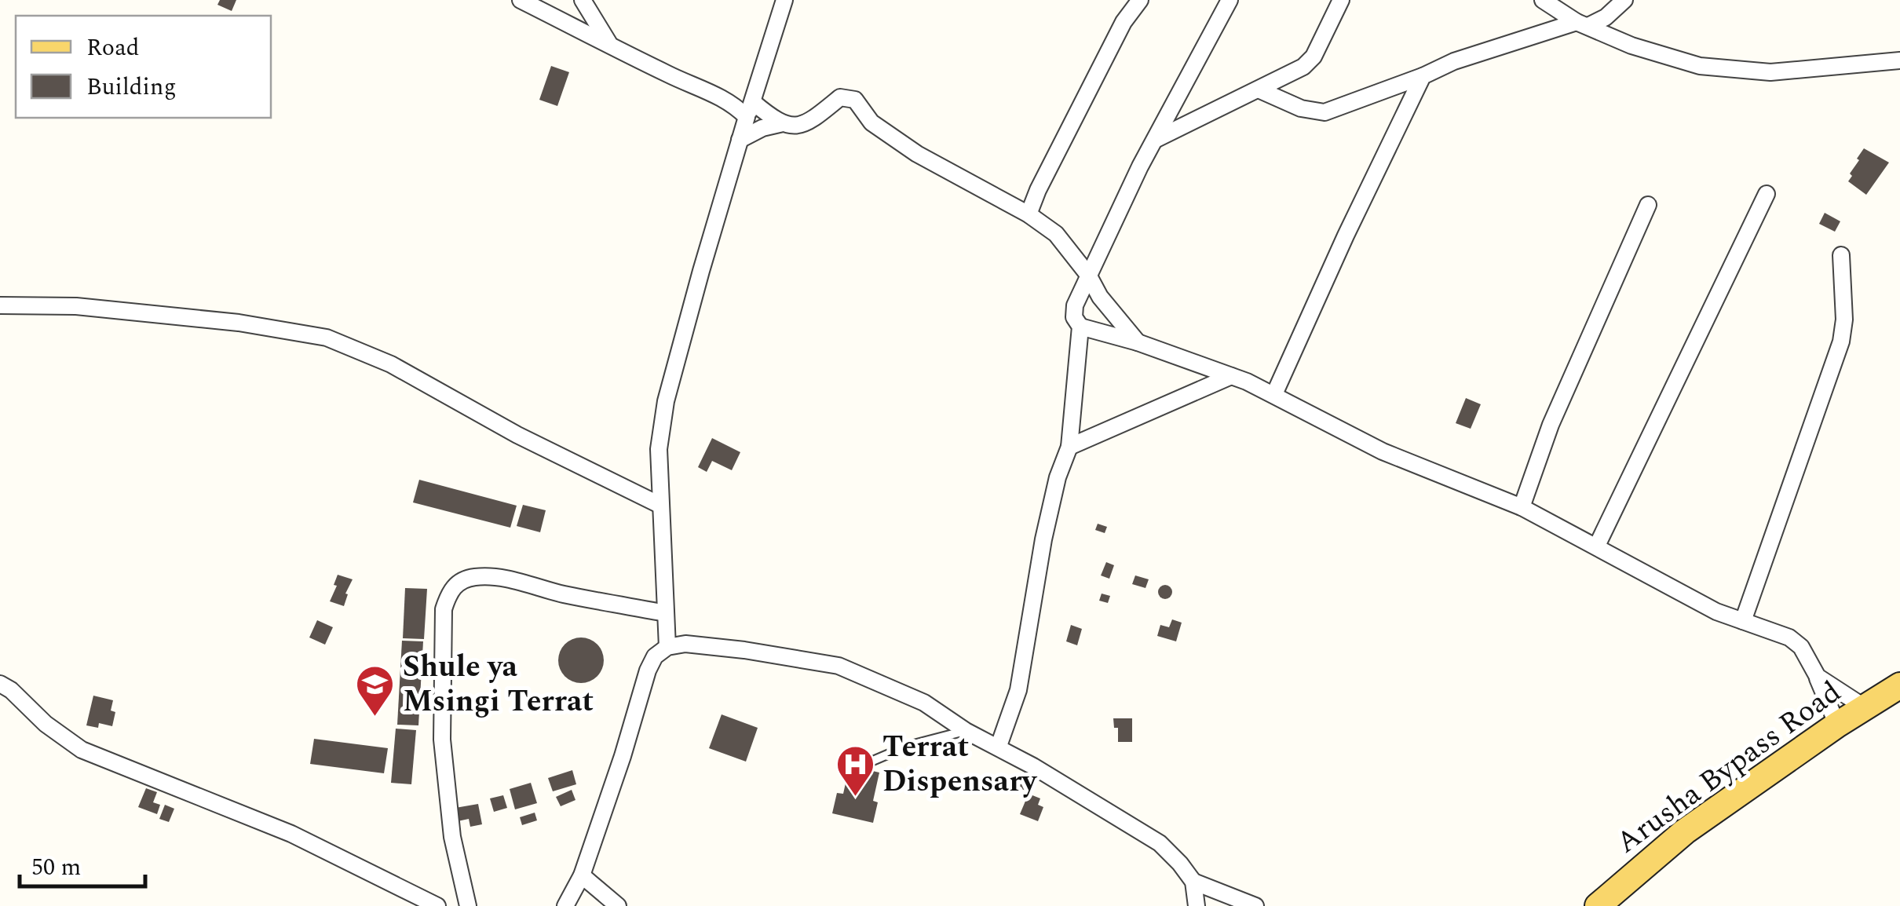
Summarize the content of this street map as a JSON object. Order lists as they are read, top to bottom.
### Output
{
  "streets": {
    "main road": ["Arusha Bypass Road"]
  },
  "places": {
    "school or university": ["Shule ya Msingi Terrat"],
    "hospital": ["Terrat Dispensary"]
  },
  "legend": ["Road", "Building"],
  "scale_bar": "50 m"
}
